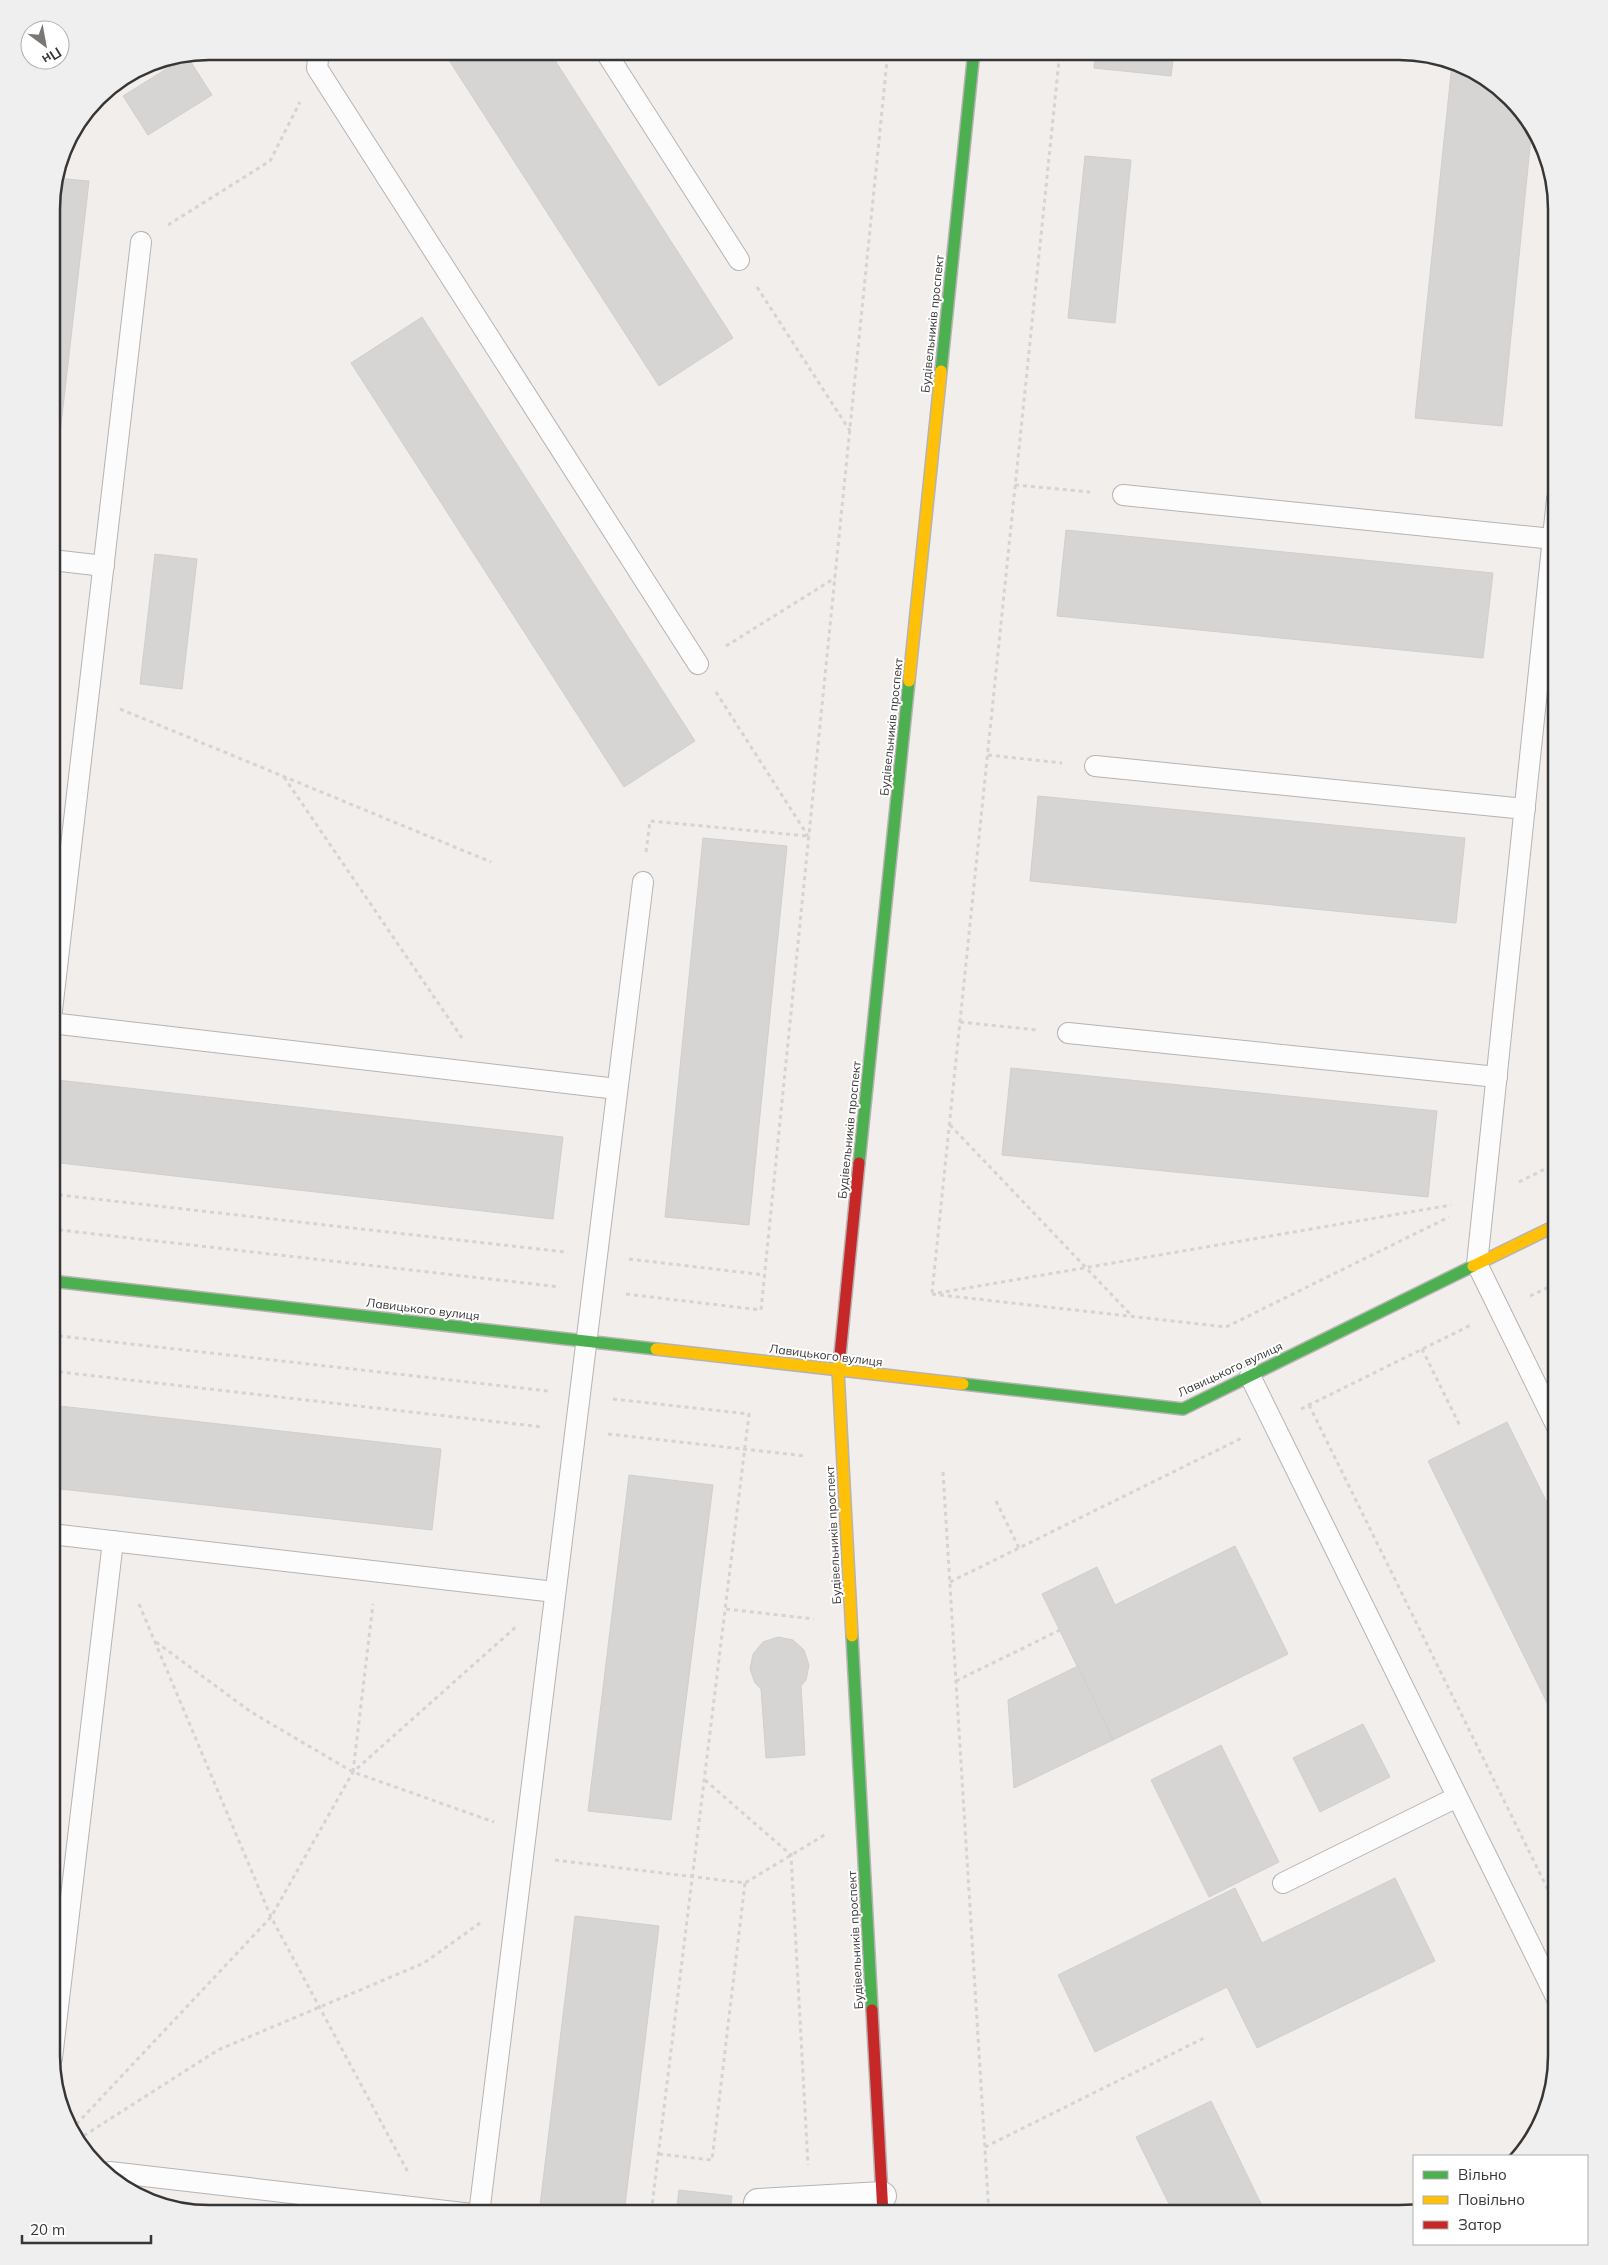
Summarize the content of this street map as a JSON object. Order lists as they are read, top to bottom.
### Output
{
  "streets": {
    "main road": ["Будівельників проспект", "Лавицького вулиця"]
  },
  "crossings": [
    ["Будівельників проспект", "Лавицького вулиця"]
  ],
  "legend": ["Вільно", "Повільно", "Затор"],
  "scale_bar": "20 m",
  "north": "bottom right"
}
